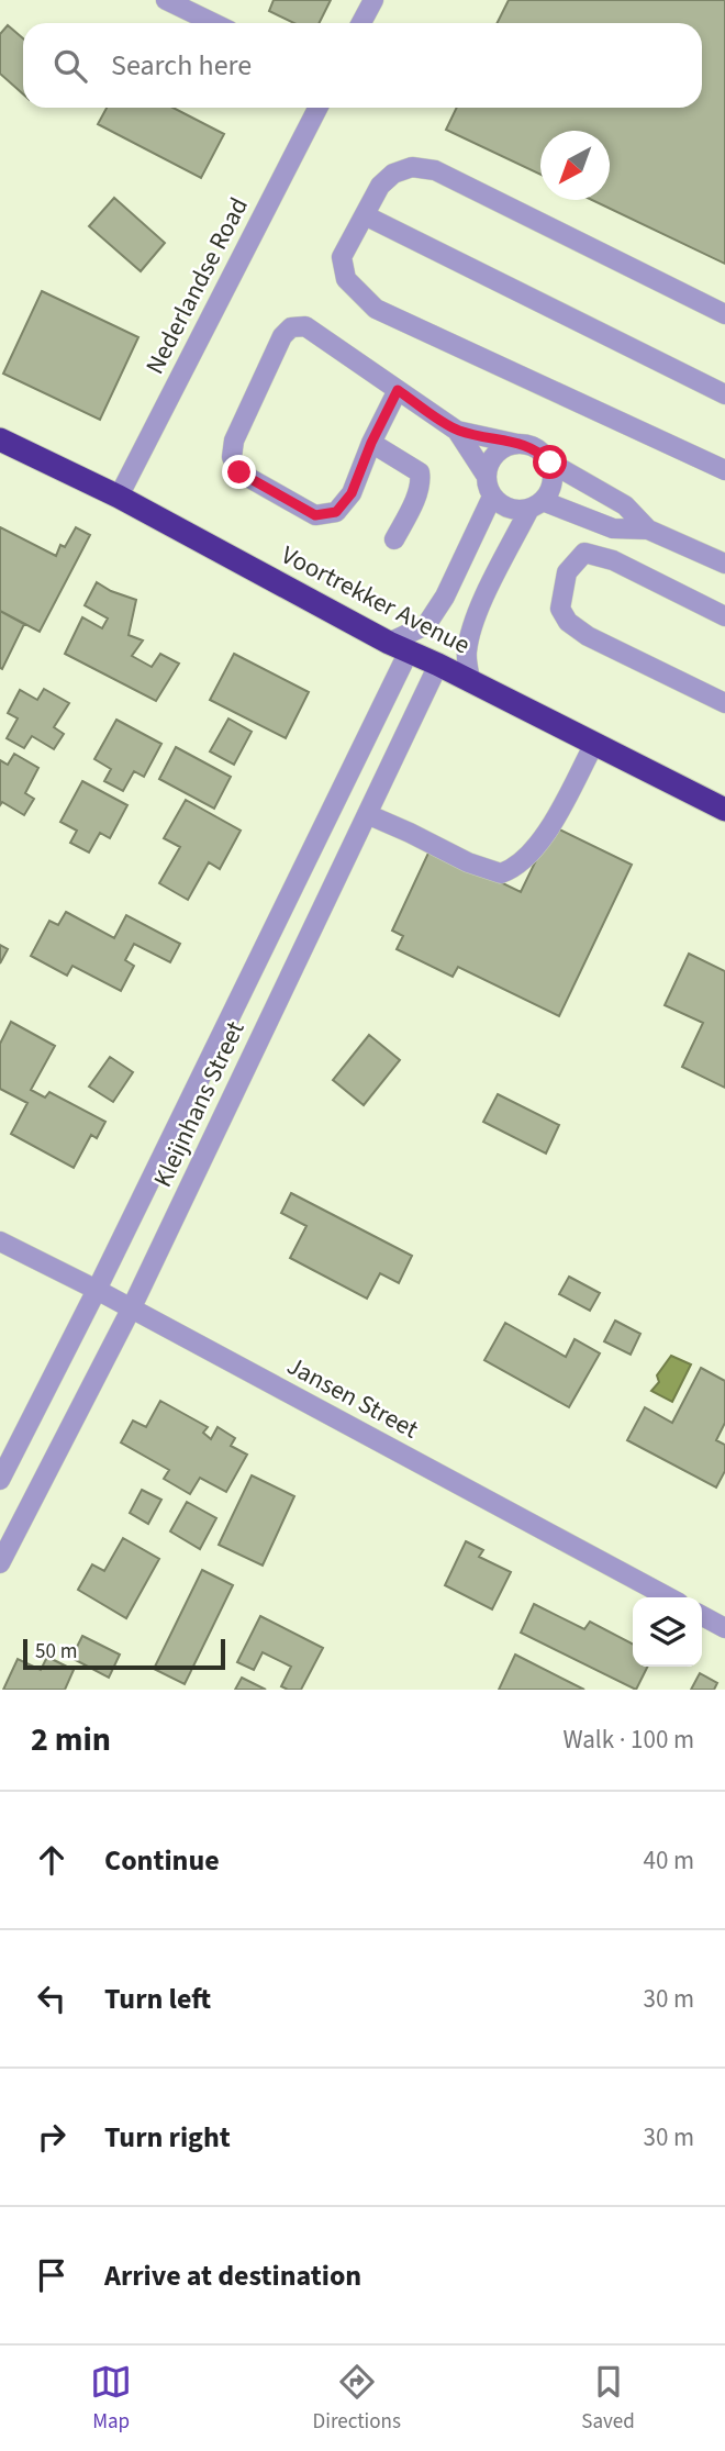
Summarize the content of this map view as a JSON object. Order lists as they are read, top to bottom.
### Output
{
  "streets": {
    "highway": ["Voortrekker Avenue"],
    "street": ["Nederlandse Road", "Kleijnhans Street", "Jansen Street"]
  },
  "crossings": [
    ["Nederlandse Road", "Voortrekker Avenue"],
    ["Voortrekker Avenue", "Kleijnhans Street"],
    ["Kleijnhans Street", "Jansen Street"]
  ],
  "scale_bar": "50 m",
  "north": "bottom left",
  "page": {
    "search": "Search here",
    "scale": "50 m",
    "heading": ["2 min", "Walk · 100 m"],
    "list": [
      ["Continue", "40 m"],
      ["Turn left", "30 m"],
      ["Turn right", "30 m"],
      "Arrive at destination"
    ],
    "nav": ["Map", "Directions", "Saved"]
  }
}
